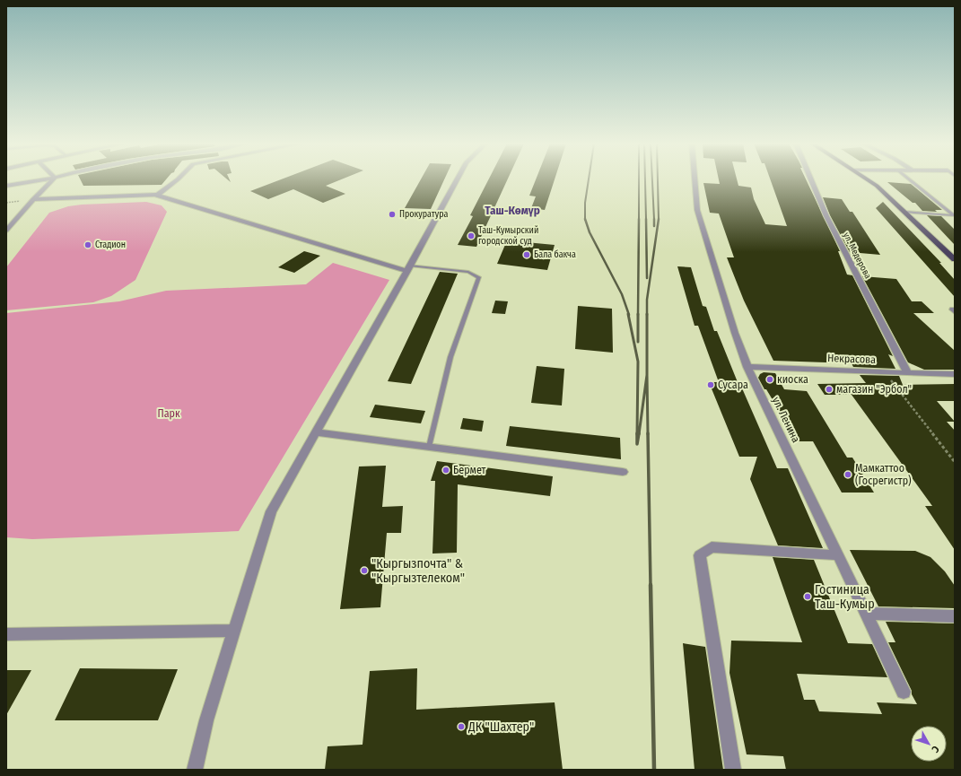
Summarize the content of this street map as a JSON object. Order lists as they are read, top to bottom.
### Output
{
  "streets": {
    "street": ["ул. Медерова", "Некрасова", "ул. Ленина"]
  },
  "crossings": [
    ["ул. Медерова", "Некрасова"],
    ["Некрасова", "ул. Ленина"]
  ],
  "districts": ["Таш-Көмүр"],
  "parks": ["Парк"],
  "places": [
    "Прокуратура",
    "Таш-Кумырский городской суд",
    "Стадион",
    "Бала бакча",
    "киоска",
    "Сусара",
    "магазин \"Эрбол\"",
    "Бермет",
    "Мамкаттоо (Госрегистр)",
    "\"Кыргызпочта\" & \"Кыргызтелеком\"",
    "Гостиница Таш-Кумыр",
    "ДК \"Шахтер\""
  ],
  "north": "bottom right"
}
